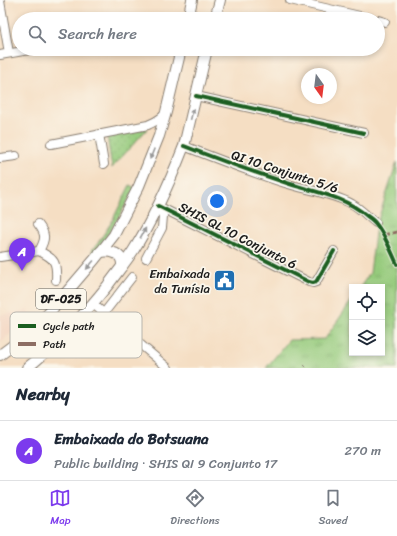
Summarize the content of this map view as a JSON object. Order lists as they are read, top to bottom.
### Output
{
  "streets": {
    "main road": ["DF-025"],
    "street": ["QI 10 Conjunto 5/6", "SHIS QL 10 Conjunto 6"]
  },
  "crossings": [
    ["QI 10 Conjunto 5/6", "DF-025"],
    ["SHIS QL 10 Conjunto 6", "DF-025"]
  ],
  "places": {
    "public building": ["Embaixada da Tunísia"]
  },
  "legend": ["Cycle path", "Path"],
  "north": "bottom",
  "page": {
    "search": "Search here",
    "pins": "A",
    "heading": "Nearby",
    "list": [
      {
        "mark": "A",
        "name": "Embaixada do Botsuana",
        "note": "Public building · SHIS QI 9 Conjunto 17",
        "value": "270 m"
      }
    ],
    "nav": ["Map", "Directions", "Saved"]
  }
}
